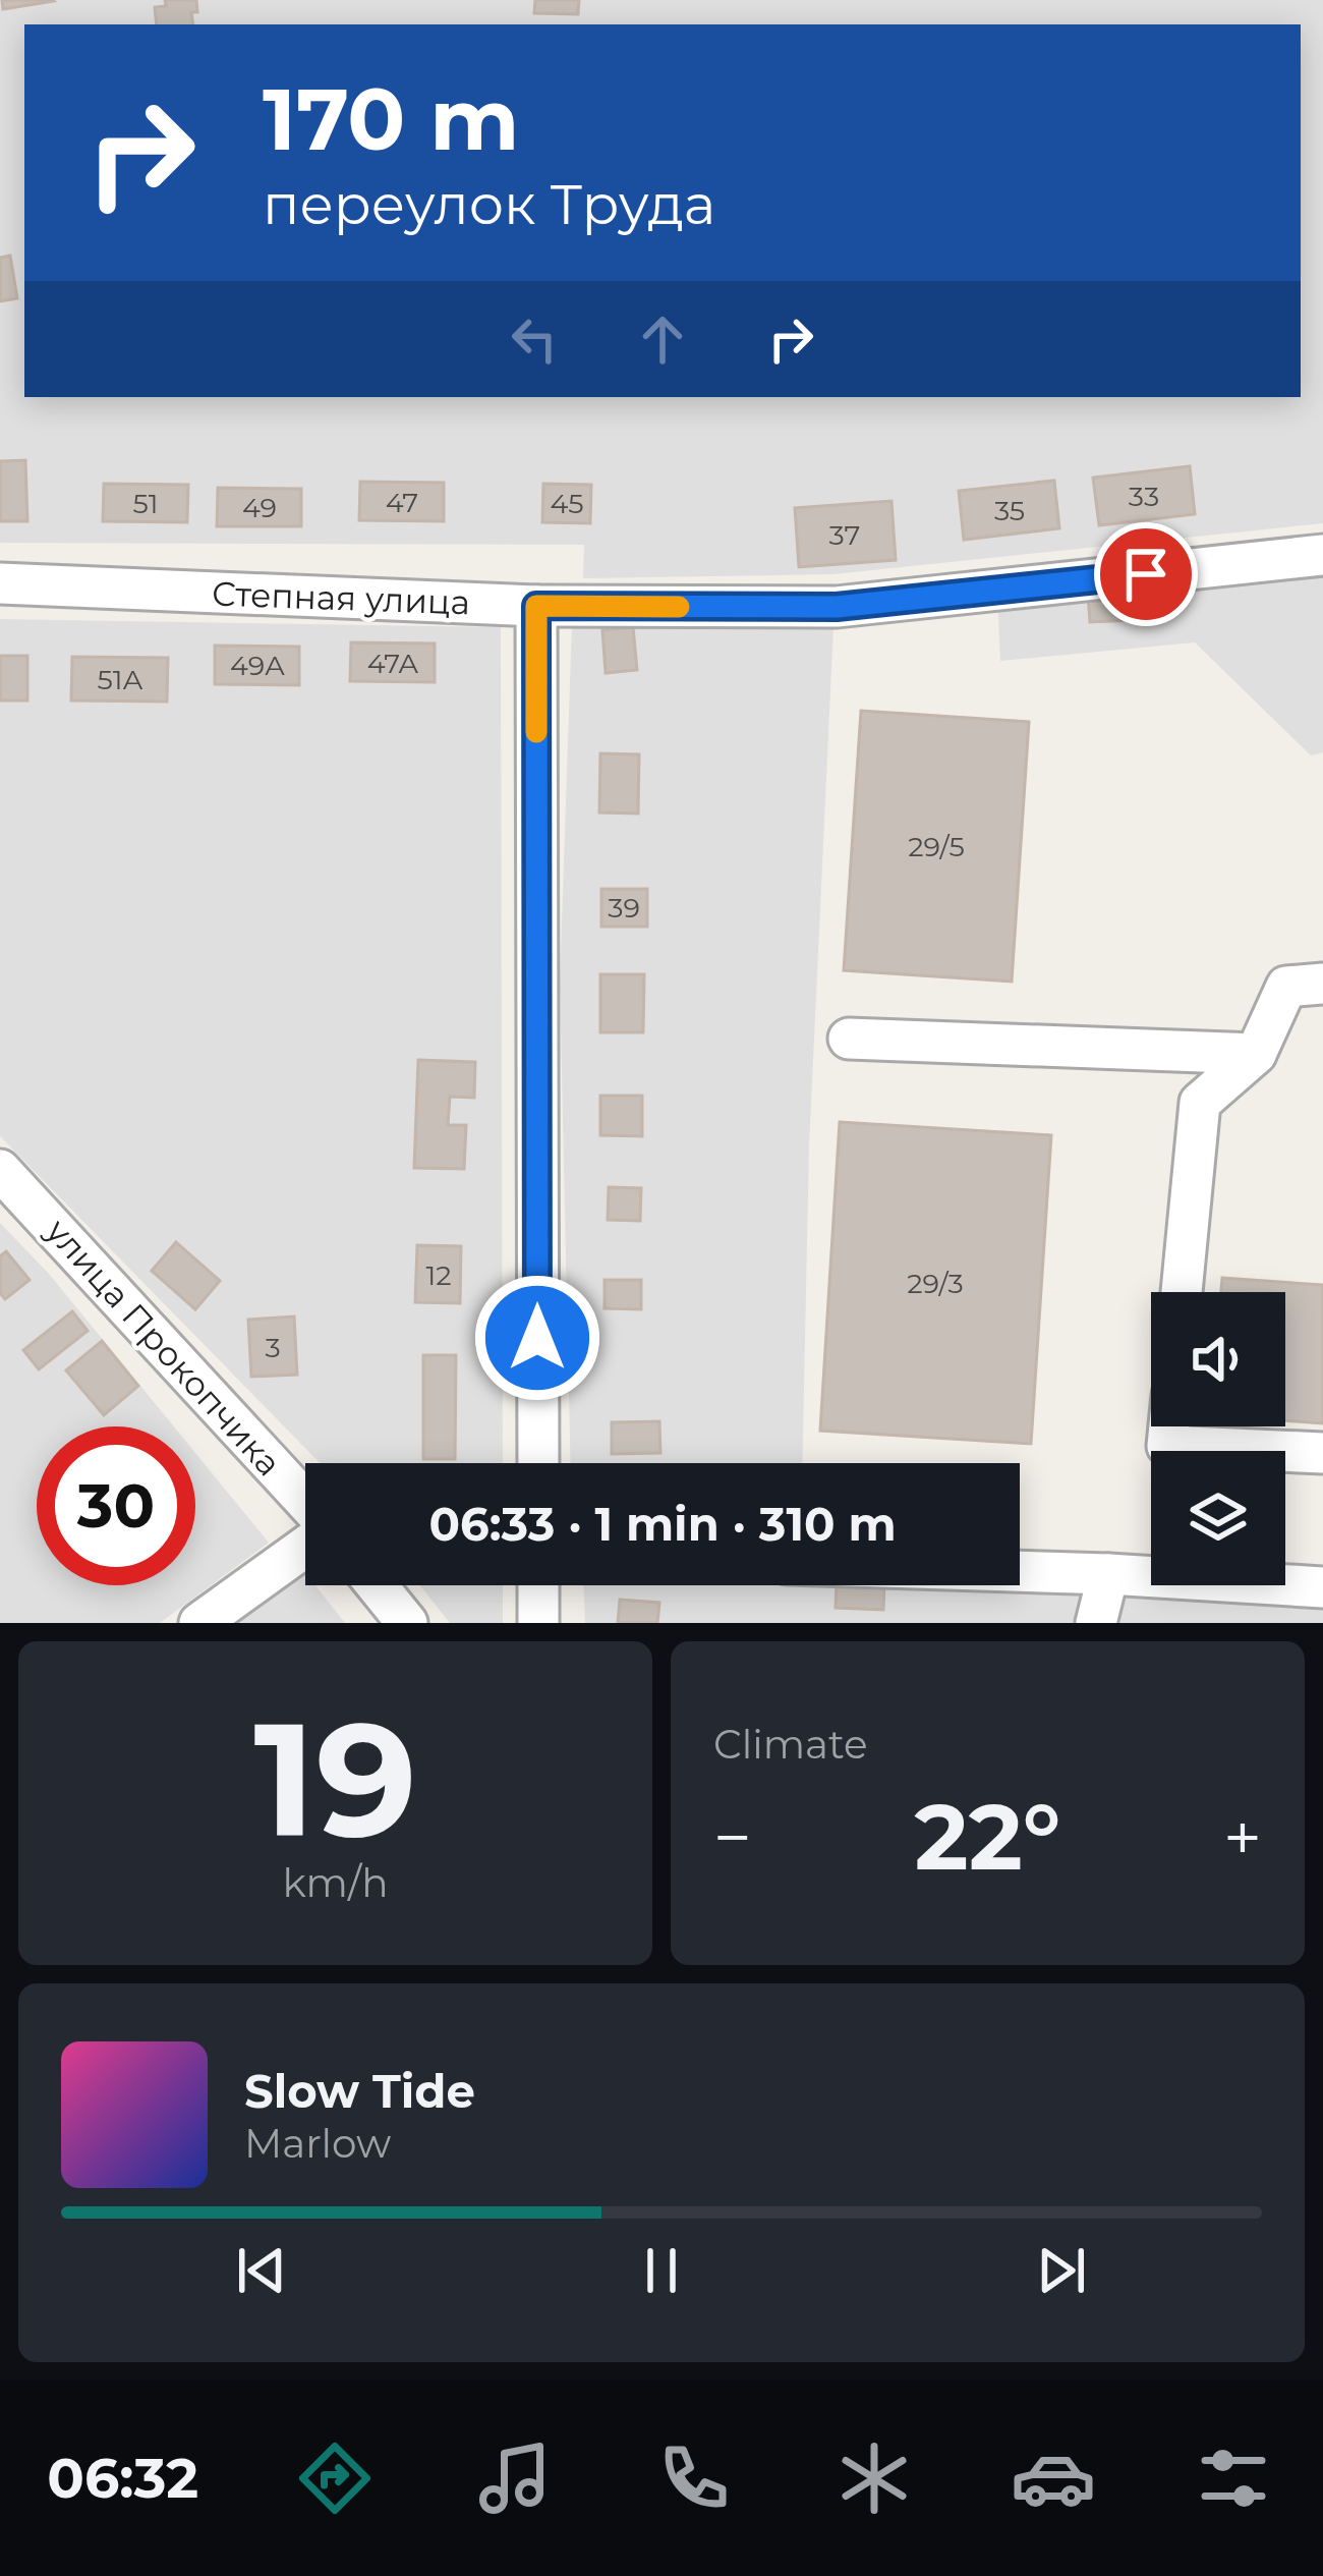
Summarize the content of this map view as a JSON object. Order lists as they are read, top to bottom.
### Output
{
  "streets": {
    "street": ["Степная улица", "улица Прокопчика"]
  },
  "house_numbers": [
    "33",
    "47",
    "51",
    "45",
    "49",
    "35",
    "37",
    "47А",
    "49А",
    "51А",
    "29/5",
    "39",
    "12",
    "29/3",
    "3"
  ],
  "page": {
    "turn": ["170 m", "переулок Труда"],
    "limit": "30",
    "trip": "06:33 · 1 min · 310 m",
    "tile": [
      ["19", "km/h"],
      "Climate"
    ],
    "heat": ["−", "22°", "+"],
    "song": ["Slow Tide", "Marlow"],
    "tabs": "06:32"
  }
}
